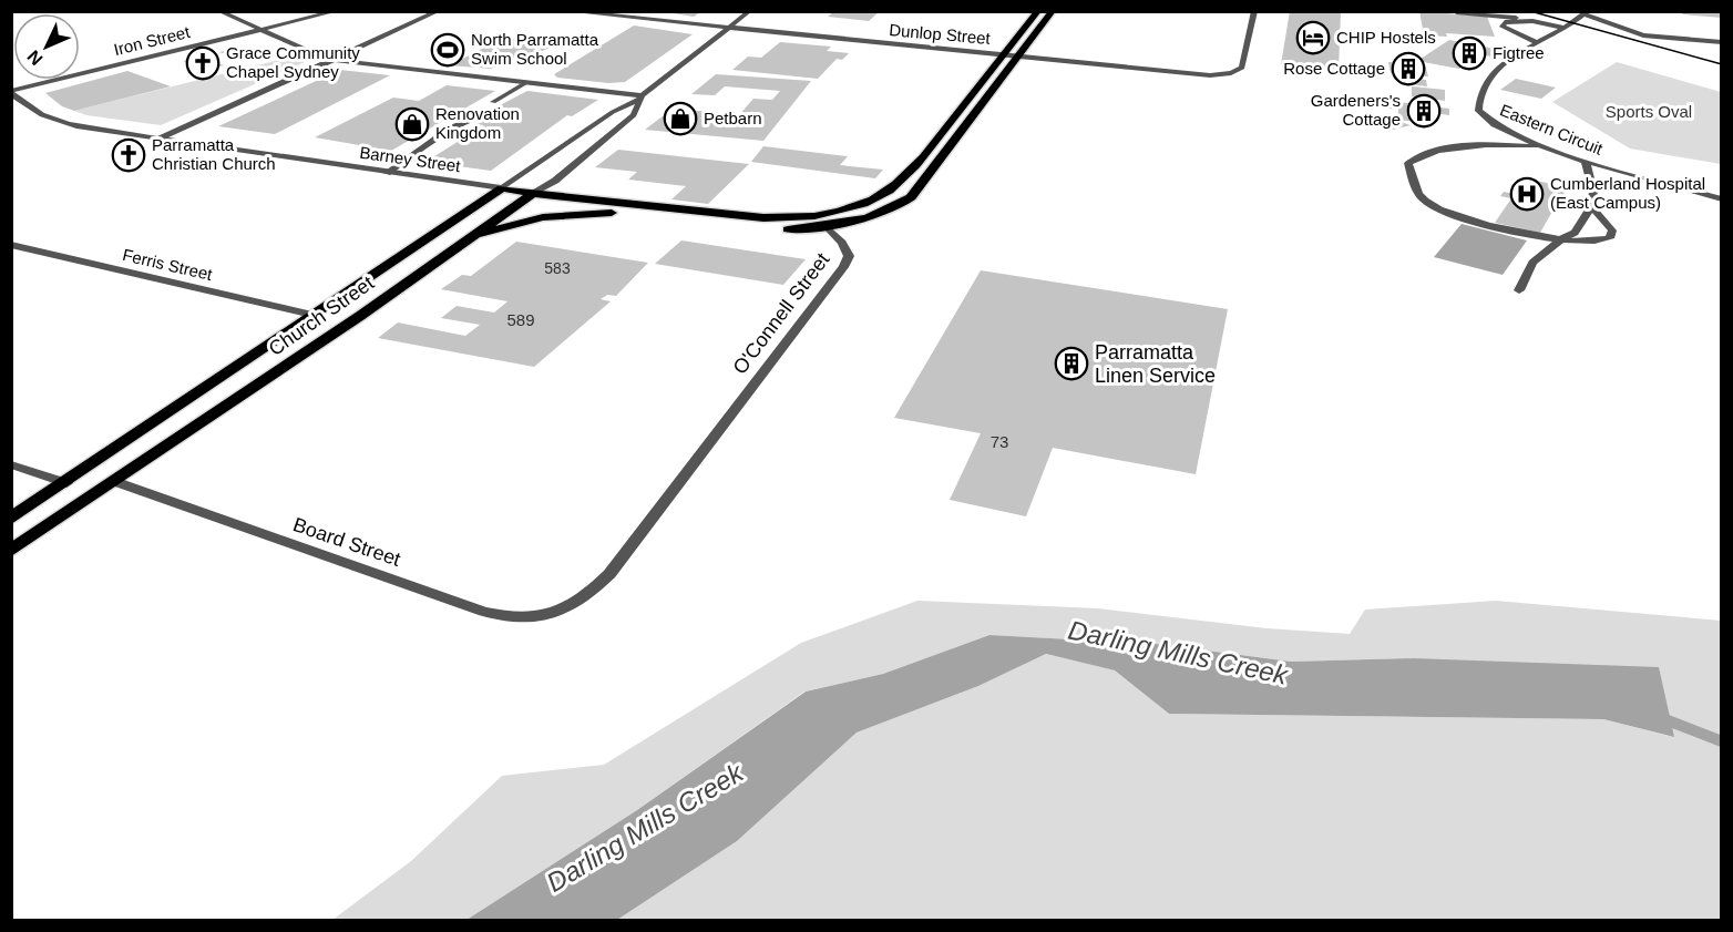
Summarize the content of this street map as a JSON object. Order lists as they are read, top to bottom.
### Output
{
  "streets": {
    "main road": ["Barney Street", "O'Connell Street", "Church Street"],
    "street": [
      "Dunlop Street",
      "Iron Street",
      "Eastern Circuit",
      "Ferris Street",
      "Board Street"
    ]
  },
  "crossings": [
    ["Dunlop Street", "Barney Street"],
    ["Dunlop Street", "O'Connell Street"],
    ["Dunlop Street", "Church Street"],
    ["Iron Street", "Barney Street"],
    ["Barney Street", "Church Street"],
    ["Ferris Street", "Church Street"],
    ["O'Connell Street", "Board Street"],
    ["Church Street", "Board Street"]
  ],
  "water": ["Darling Mills Creek"],
  "parks": ["Sports Oval"],
  "places": {
    "hotel": ["CHIP Hostels"],
    "sports": ["North Parramatta Swim School"],
    "building": [
      "Figtree",
      "Rose Cottage",
      "Gardeners's Cottage",
      "Parramatta Linen Service"
    ],
    "church": ["Grace Community Chapel Sydney", "Parramatta Christian Church"],
    "shop": ["Petbarn", "Renovation Kingdom"],
    "hospital": ["Cumberland Hospital (East Campus)"]
  },
  "house_numbers": ["583", "589", "73"],
  "north": "bottom left"
}
